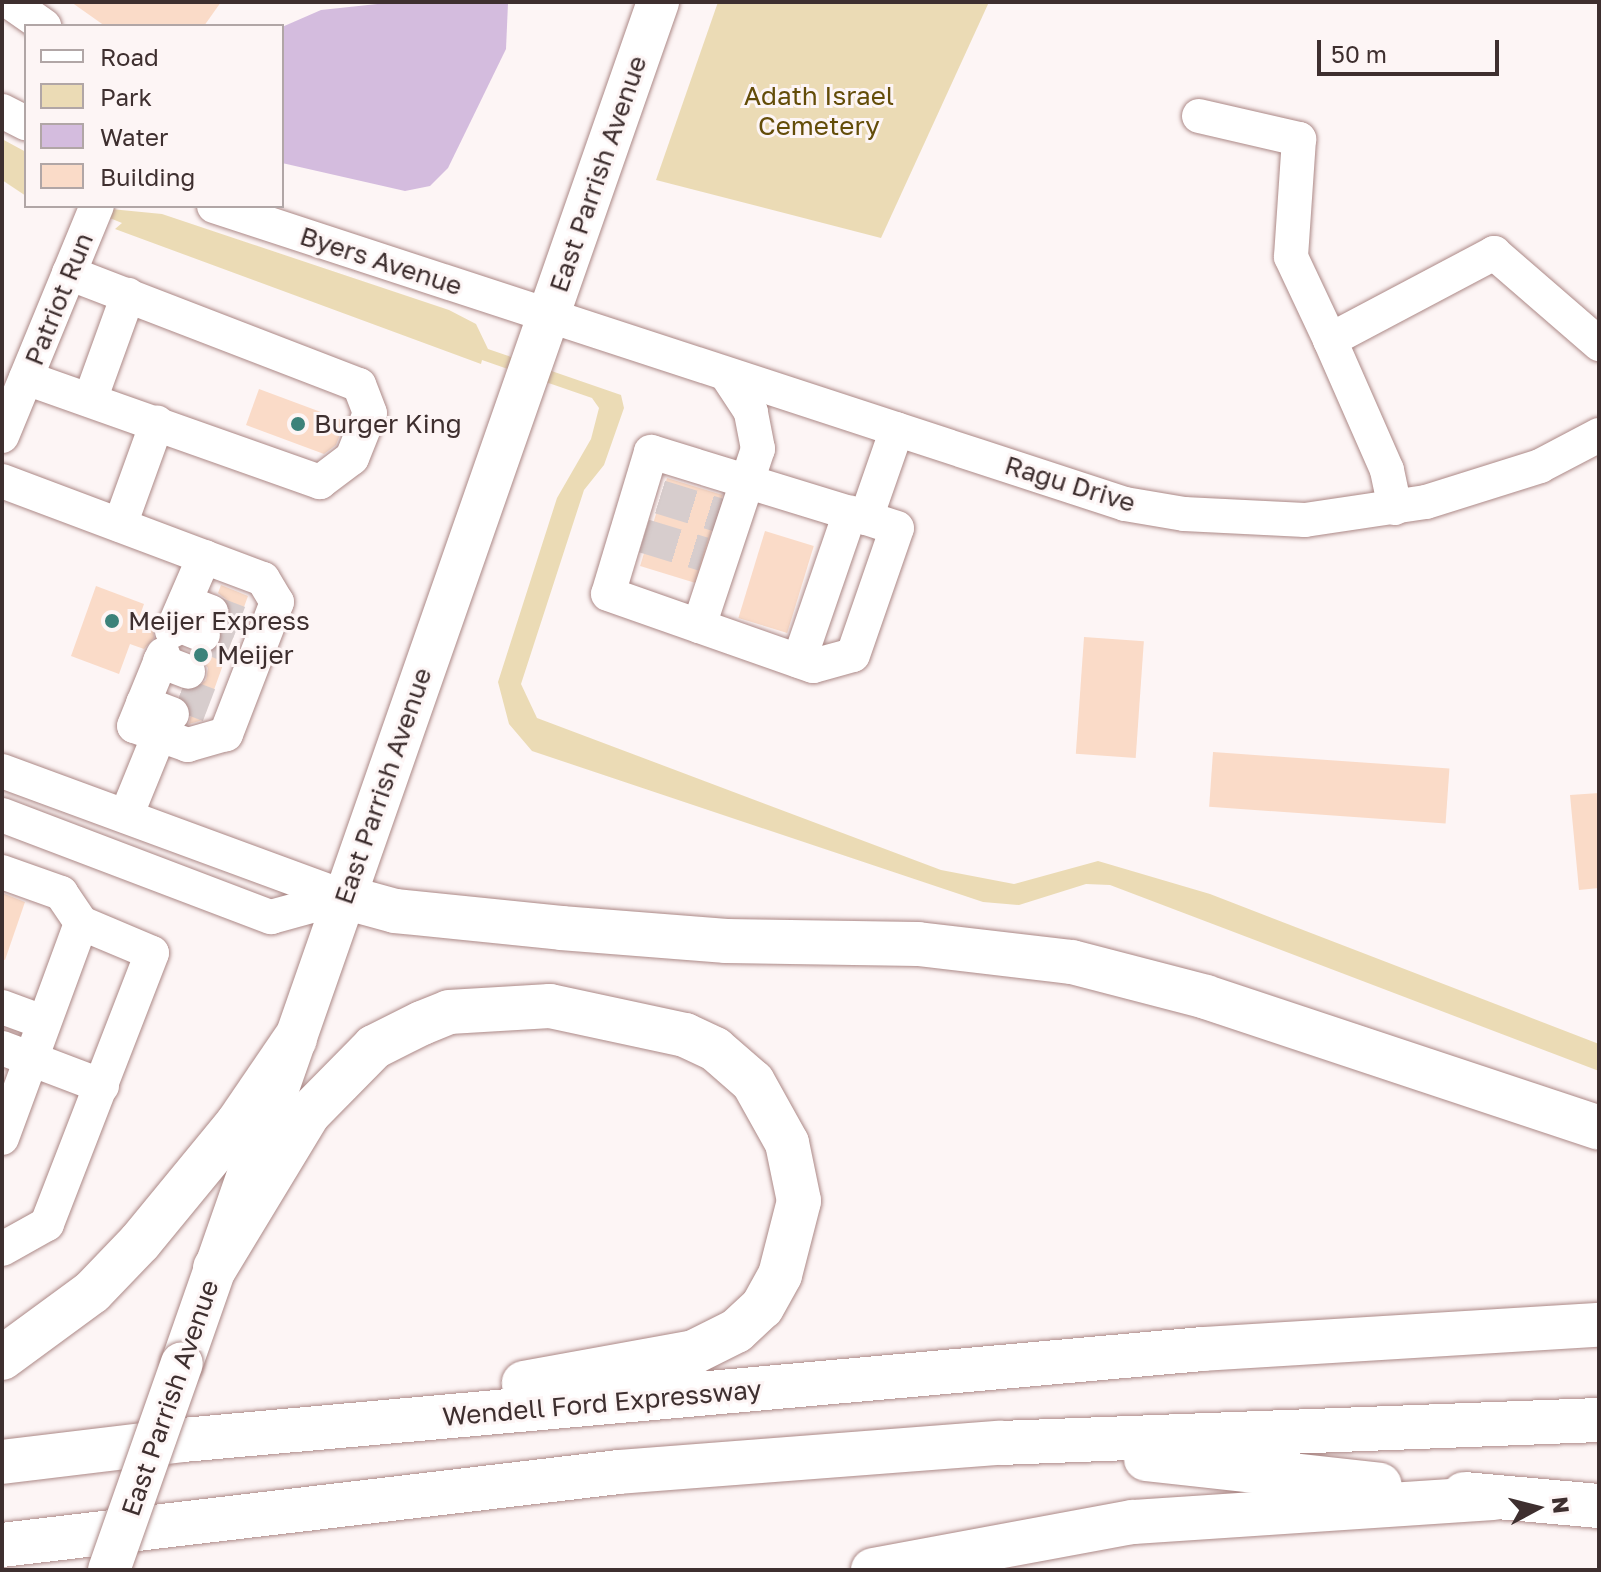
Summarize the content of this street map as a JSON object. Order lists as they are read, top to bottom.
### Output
{
  "streets": {
    "highway": ["Wendell Ford Expressway"],
    "main road": ["East Parrish Avenue"],
    "street": ["Byers Avenue", "Patriot Run", "Ragu Drive"]
  },
  "crossings": [
    ["East Parrish Avenue", "Byers Avenue"],
    ["East Parrish Avenue", "Ragu Drive"],
    ["Byers Avenue", "Ragu Drive"]
  ],
  "parks": ["Adath Israel Cemetery"],
  "places": ["Burger King", "Meijer Express", "Meijer"],
  "legend": [
    "Road",
    "Park",
    "Water",
    "Building"
  ],
  "scale_bar": "50 m",
  "north": "right"
}
